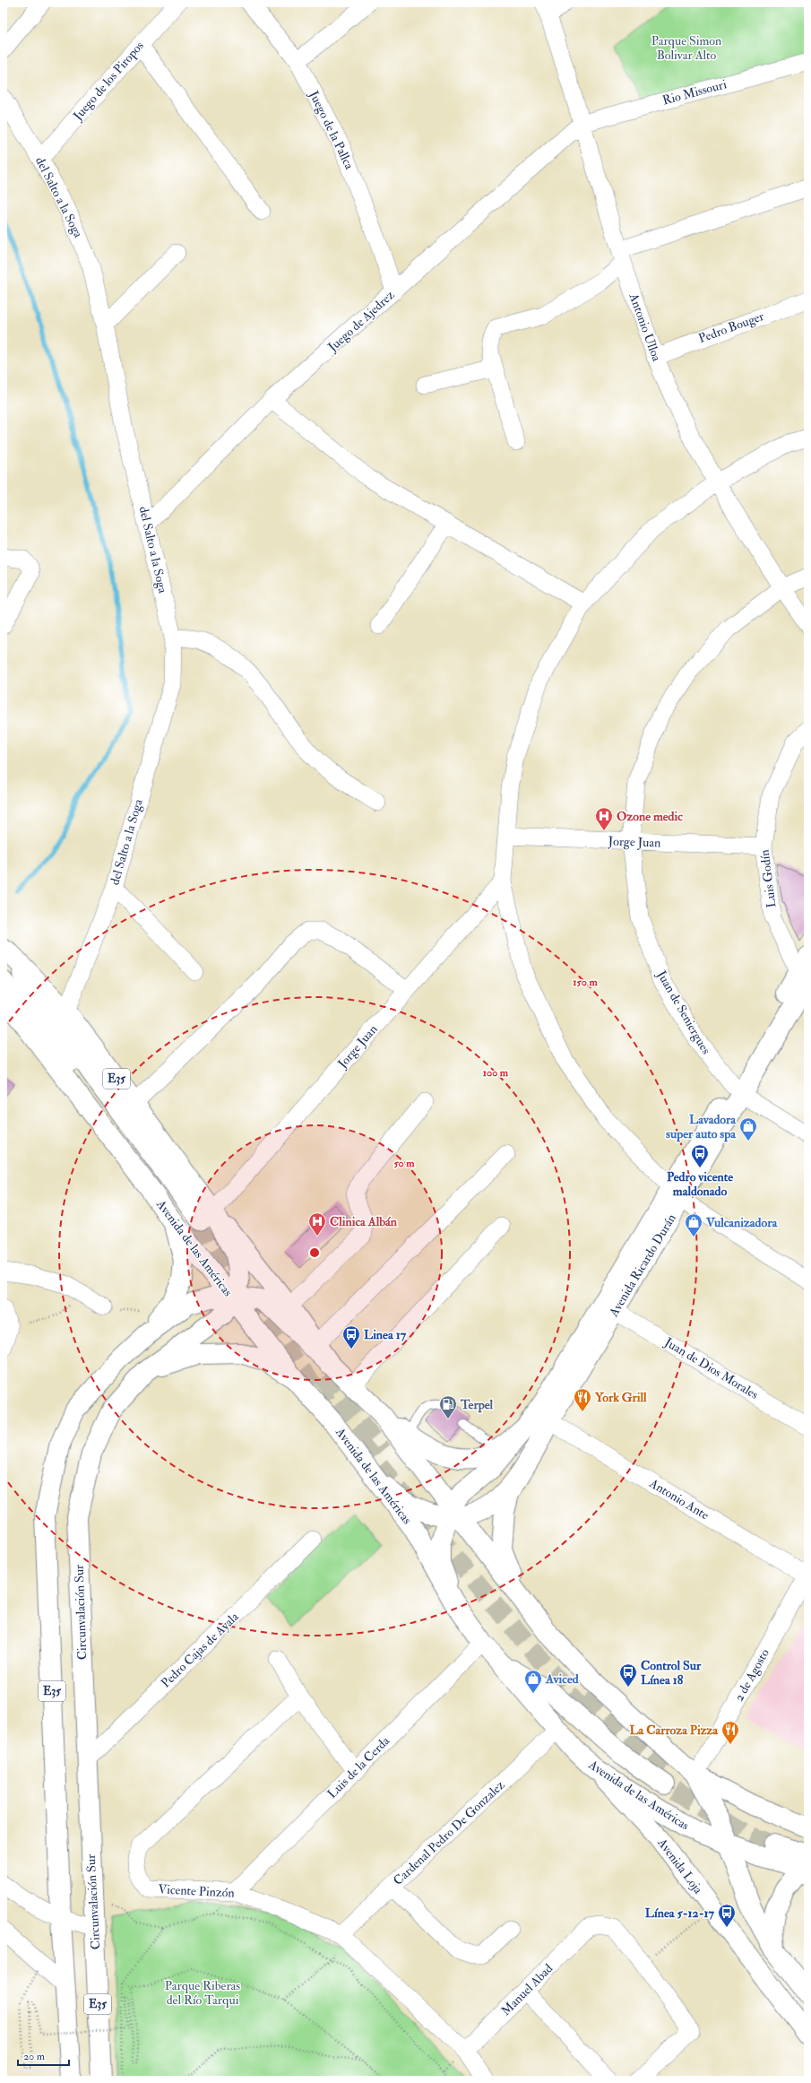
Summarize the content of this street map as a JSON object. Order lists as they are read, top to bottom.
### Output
{
  "streets": {
    "main road": [
      "E35",
      "Avenida de las Américas",
      "Avenida Ricardo Durán",
      "Circunvalación Sur",
      "Avenida Loja"
    ],
    "street": [
      "Juego de los Piropos",
      "Rio Missouri",
      "Juego de la Pallca",
      "del Salto a la Soga",
      "Juego de Ajedrez",
      "Antonio Ulloa",
      "Pedro Bouger",
      "Jorge Juan",
      "Luis Godín",
      "Juan de Seniergues",
      "Juan de Dios Morales",
      "Antonio Ante",
      "Pedro Cajas de Ayala",
      "2 de Agosto",
      "Luis de la Cerda",
      "Cardenal Pedro De Gonzalez",
      "Vicente Pinzón",
      "Manuel Abad"
    ]
  },
  "crossings": [
    ["Juego de los Piropos", "del Salto a la Soga"],
    ["Rio Missouri", "Juego de Ajedrez"],
    ["Rio Missouri", "Antonio Ulloa"],
    ["Juego de la Pallca", "Juego de Ajedrez"],
    ["del Salto a la Soga", "Juego de Ajedrez"],
    ["del Salto a la Soga", "Avenida de las Américas"],
    ["Juego de Ajedrez", "Antonio Ulloa"],
    ["Antonio Ulloa", "Pedro Bouger"],
    ["Antonio Ulloa", "Juan de Seniergues"],
    ["Jorge Juan", "Luis Godín"],
    ["Jorge Juan", "Juan de Seniergues"],
    ["Jorge Juan", "Avenida de las Américas"],
    ["Jorge Juan", "Circunvalación Sur"],
    ["Luis Godín", "Avenida Ricardo Durán"],
    ["Juan de Seniergues", "Avenida Ricardo Durán"],
    ["E35", "Avenida de las Américas"],
    ["Avenida de las Américas", "Circunvalación Sur"],
    ["Avenida de las Américas", "2 de Agosto"],
    ["Avenida de las Américas", "Luis de la Cerda"],
    ["Avenida de las Américas", "Cardenal Pedro De Gonzalez"],
    ["Avenida de las Américas", "Avenida Loja"],
    ["Avenida Ricardo Durán", "Juan de Dios Morales"],
    ["Avenida Ricardo Durán", "Antonio Ante"],
    ["Antonio Ante", "2 de Agosto"],
    ["Circunvalación Sur", "Pedro Cajas de Ayala"],
    ["Luis de la Cerda", "Vicente Pinzón"],
    ["Cardenal Pedro De Gonzalez", "Vicente Pinzón"],
    ["Vicente Pinzón", "Manuel Abad"]
  ],
  "parks": ["Parque Simon Bolivar Alto", "Parque Riberas del Río Tarqui"],
  "places": {
    "hospital": ["Ozone medic", "Clinica Albán"],
    "shop": ["Lavadora super auto spa", "Vulcanizadora", "Aviced"],
    "bus stop": [
      "Pedro vicente maldonado",
      "Linea 17",
      "Control Sur Línea 18",
      "Línea 5-12-17"
    ],
    "restaurant": ["York Grill", "La Carroza Pizza"],
    "fuel station": ["Terpel"]
  },
  "scale_bar": "20 m",
  "rings": ["150 m", "100 m", "50 m"]
}
